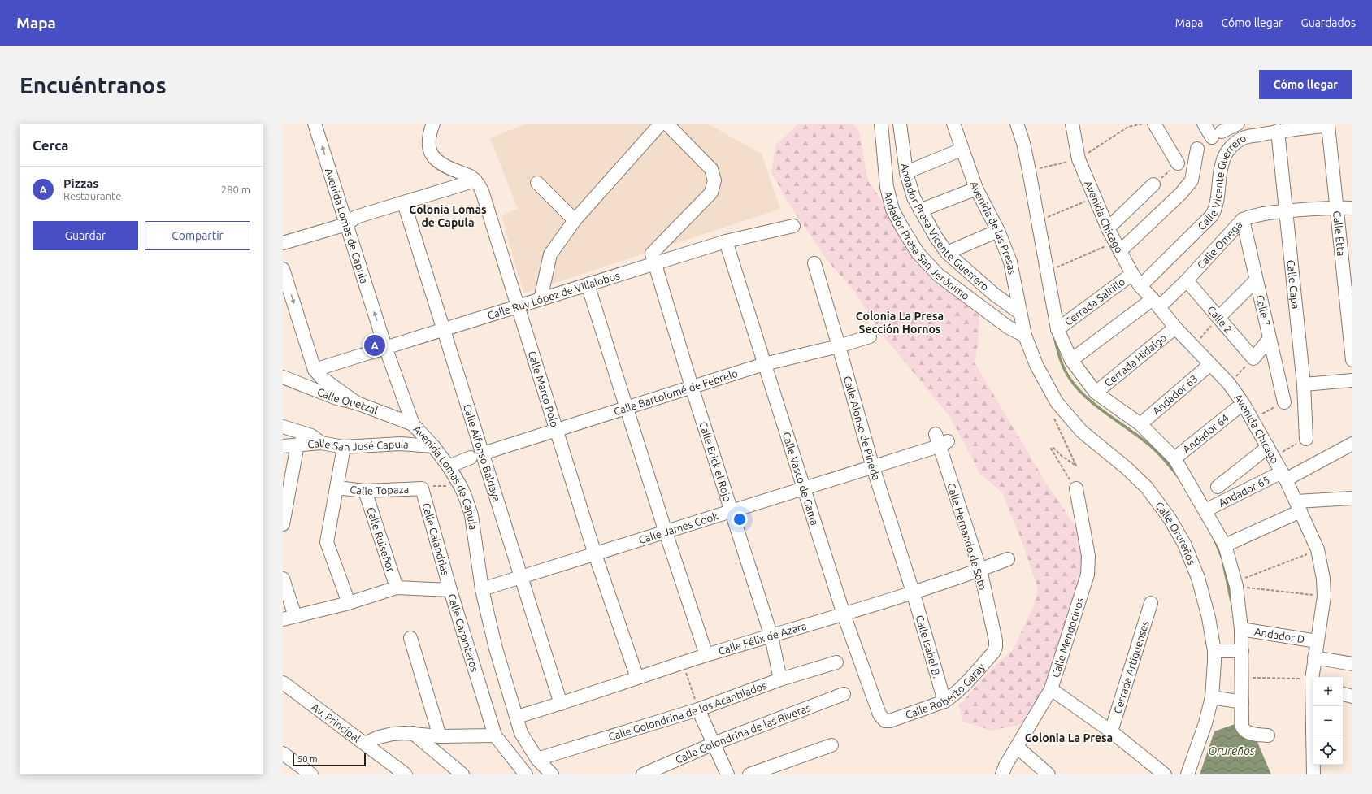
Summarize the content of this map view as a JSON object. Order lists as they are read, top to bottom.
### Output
{
  "streets": {
    "street": [
      "Calle Vicente Guerrero",
      "Avenida Chicago",
      "Andador Presa Vicente Guerrero",
      "Avenida Lomas de Capula",
      "Avenida de las Presas",
      "Calle Etta",
      "Andador Presa San Jerónimo",
      "Calle Omega",
      "Calle Capa",
      "Calle Ruy López de Villalobos",
      "Cerrada Saltillo",
      "Calle 7",
      "Calle 2",
      "Cerrada Hidalgo",
      "Calle Marco Polo",
      "Calle Bartolomé de Febrelo",
      "Andador 63",
      "Calle Quetzal",
      "Calle Alonso de Pineda",
      "Andador 64",
      "Calle San José Capula",
      "Calle Alfonso Baldaya",
      "Calle Erick el Rojo",
      "Calle Vasco de Gama",
      "Calle Topaza",
      "Andador 65",
      "Calle James Cook",
      "Calle Orureños",
      "Calle Hernando de Soto",
      "Calle Calandrias",
      "Calle Ruiseñor",
      "Calle Carpinteros",
      "Andador D",
      "Calle Mendocinos",
      "Calle Félix de Azara",
      "Calle Isabel B.",
      "Cerrada Artiguenses",
      "Calle Roberto Garay",
      "Calle Golondrina de los Acantilados",
      "Av. Principal",
      "Calle Golondrina de las Riveras"
    ]
  },
  "crossings": [
    ["Calle Vicente Guerrero", "Avenida Chicago"],
    ["Calle Vicente Guerrero", "Calle Etta"],
    ["Calle Vicente Guerrero", "Calle Capa"],
    ["Avenida Chicago", "Calle Omega"],
    ["Avenida Chicago", "Cerrada Saltillo"],
    ["Avenida Chicago", "Cerrada Hidalgo"],
    ["Avenida Chicago", "Andador 63"],
    ["Avenida Chicago", "Andador 65"],
    ["Avenida Chicago", "Andador D"],
    ["Andador Presa Vicente Guerrero", "Avenida de las Presas"],
    ["Avenida Lomas de Capula", "Calle Ruy López de Villalobos"],
    ["Avenida Lomas de Capula", "Calle Bartolomé de Febrelo"],
    ["Avenida Lomas de Capula", "Calle Quetzal"],
    ["Avenida Lomas de Capula", "Calle San José Capula"],
    ["Avenida Lomas de Capula", "Calle James Cook"],
    ["Avenida Lomas de Capula", "Calle Félix de Azara"],
    ["Avenida Lomas de Capula", "Calle Golondrina de los Acantilados"],
    ["Avenida de las Presas", "Andador Presa San Jerónimo"],
    ["Avenida de las Presas", "Calle Orureños"],
    ["Calle Etta", "Calle Omega"],
    ["Andador Presa San Jerónimo", "Calle Orureños"],
    ["Calle Omega", "Calle Capa"],
    ["Calle Omega", "Calle 7"],
    ["Calle Omega", "Calle 2"],
    ["Calle Ruy López de Villalobos", "Calle Marco Polo"],
    ["Calle Ruy López de Villalobos", "Calle Alfonso Baldaya"],
    ["Calle Ruy López de Villalobos", "Calle Erick el Rojo"],
    ["Calle Ruy López de Villalobos", "Calle Vasco de Gama"],
    ["Calle Marco Polo", "Calle Bartolomé de Febrelo"],
    ["Calle Marco Polo", "Calle James Cook"],
    ["Calle Marco Polo", "Calle Félix de Azara"],
    ["Calle Bartolomé de Febrelo", "Calle Alonso de Pineda"],
    ["Calle Bartolomé de Febrelo", "Calle Alfonso Baldaya"],
    ["Calle Bartolomé de Febrelo", "Calle Erick el Rojo"],
    ["Calle Bartolomé de Febrelo", "Calle Vasco de Gama"],
    ["Calle Alonso de Pineda", "Calle James Cook"],
    ["Calle Alonso de Pineda", "Calle Félix de Azara"],
    ["Calle Alonso de Pineda", "Calle Isabel B."],
    ["Calle Alfonso Baldaya", "Calle James Cook"],
    ["Calle Alfonso Baldaya", "Calle Félix de Azara"],
    ["Calle Erick el Rojo", "Calle James Cook"],
    ["Calle Erick el Rojo", "Calle Félix de Azara"],
    ["Calle Erick el Rojo", "Calle Golondrina de los Acantilados"],
    ["Calle Vasco de Gama", "Calle James Cook"],
    ["Calle Vasco de Gama", "Calle Félix de Azara"],
    ["Calle Vasco de Gama", "Calle Roberto Garay"],
    ["Calle Topaza", "Calle Calandrias"],
    ["Calle Topaza", "Calle Ruiseñor"],
    ["Calle James Cook", "Calle Hernando de Soto"],
    ["Calle Hernando de Soto", "Calle Félix de Azara"],
    ["Calle Hernando de Soto", "Calle Roberto Garay"],
    ["Calle Calandrias", "Calle Carpinteros"],
    ["Calle Ruiseñor", "Calle Carpinteros"],
    ["Calle Félix de Azara", "Calle Isabel B."],
    ["Calle Isabel B.", "Calle Roberto Garay"]
  ],
  "districts": ["Colonia Lomas de Capula", "Colonia La Presa Sección Hornos", "Colonia La Presa"],
  "water": ["Orureños"],
  "scale_bar": "50 m",
  "page": {
    "header": "Mapa",
    "nav": ["Mapa", "Cómo llegar", "Guardados"],
    "buttons": [
      "Cómo llegar",
      ["Guardar", "Compartir"]
    ],
    "title": "Encuéntranos",
    "heading": "Cerca",
    "list": [
      {
        "mark": "A",
        "name": "Pizzas",
        "note": "Restaurante",
        "value": "280 m"
      }
    ],
    "pins": "A",
    "map_buttons": ["+", "−"],
    "scale": "50 m"
  }
}
